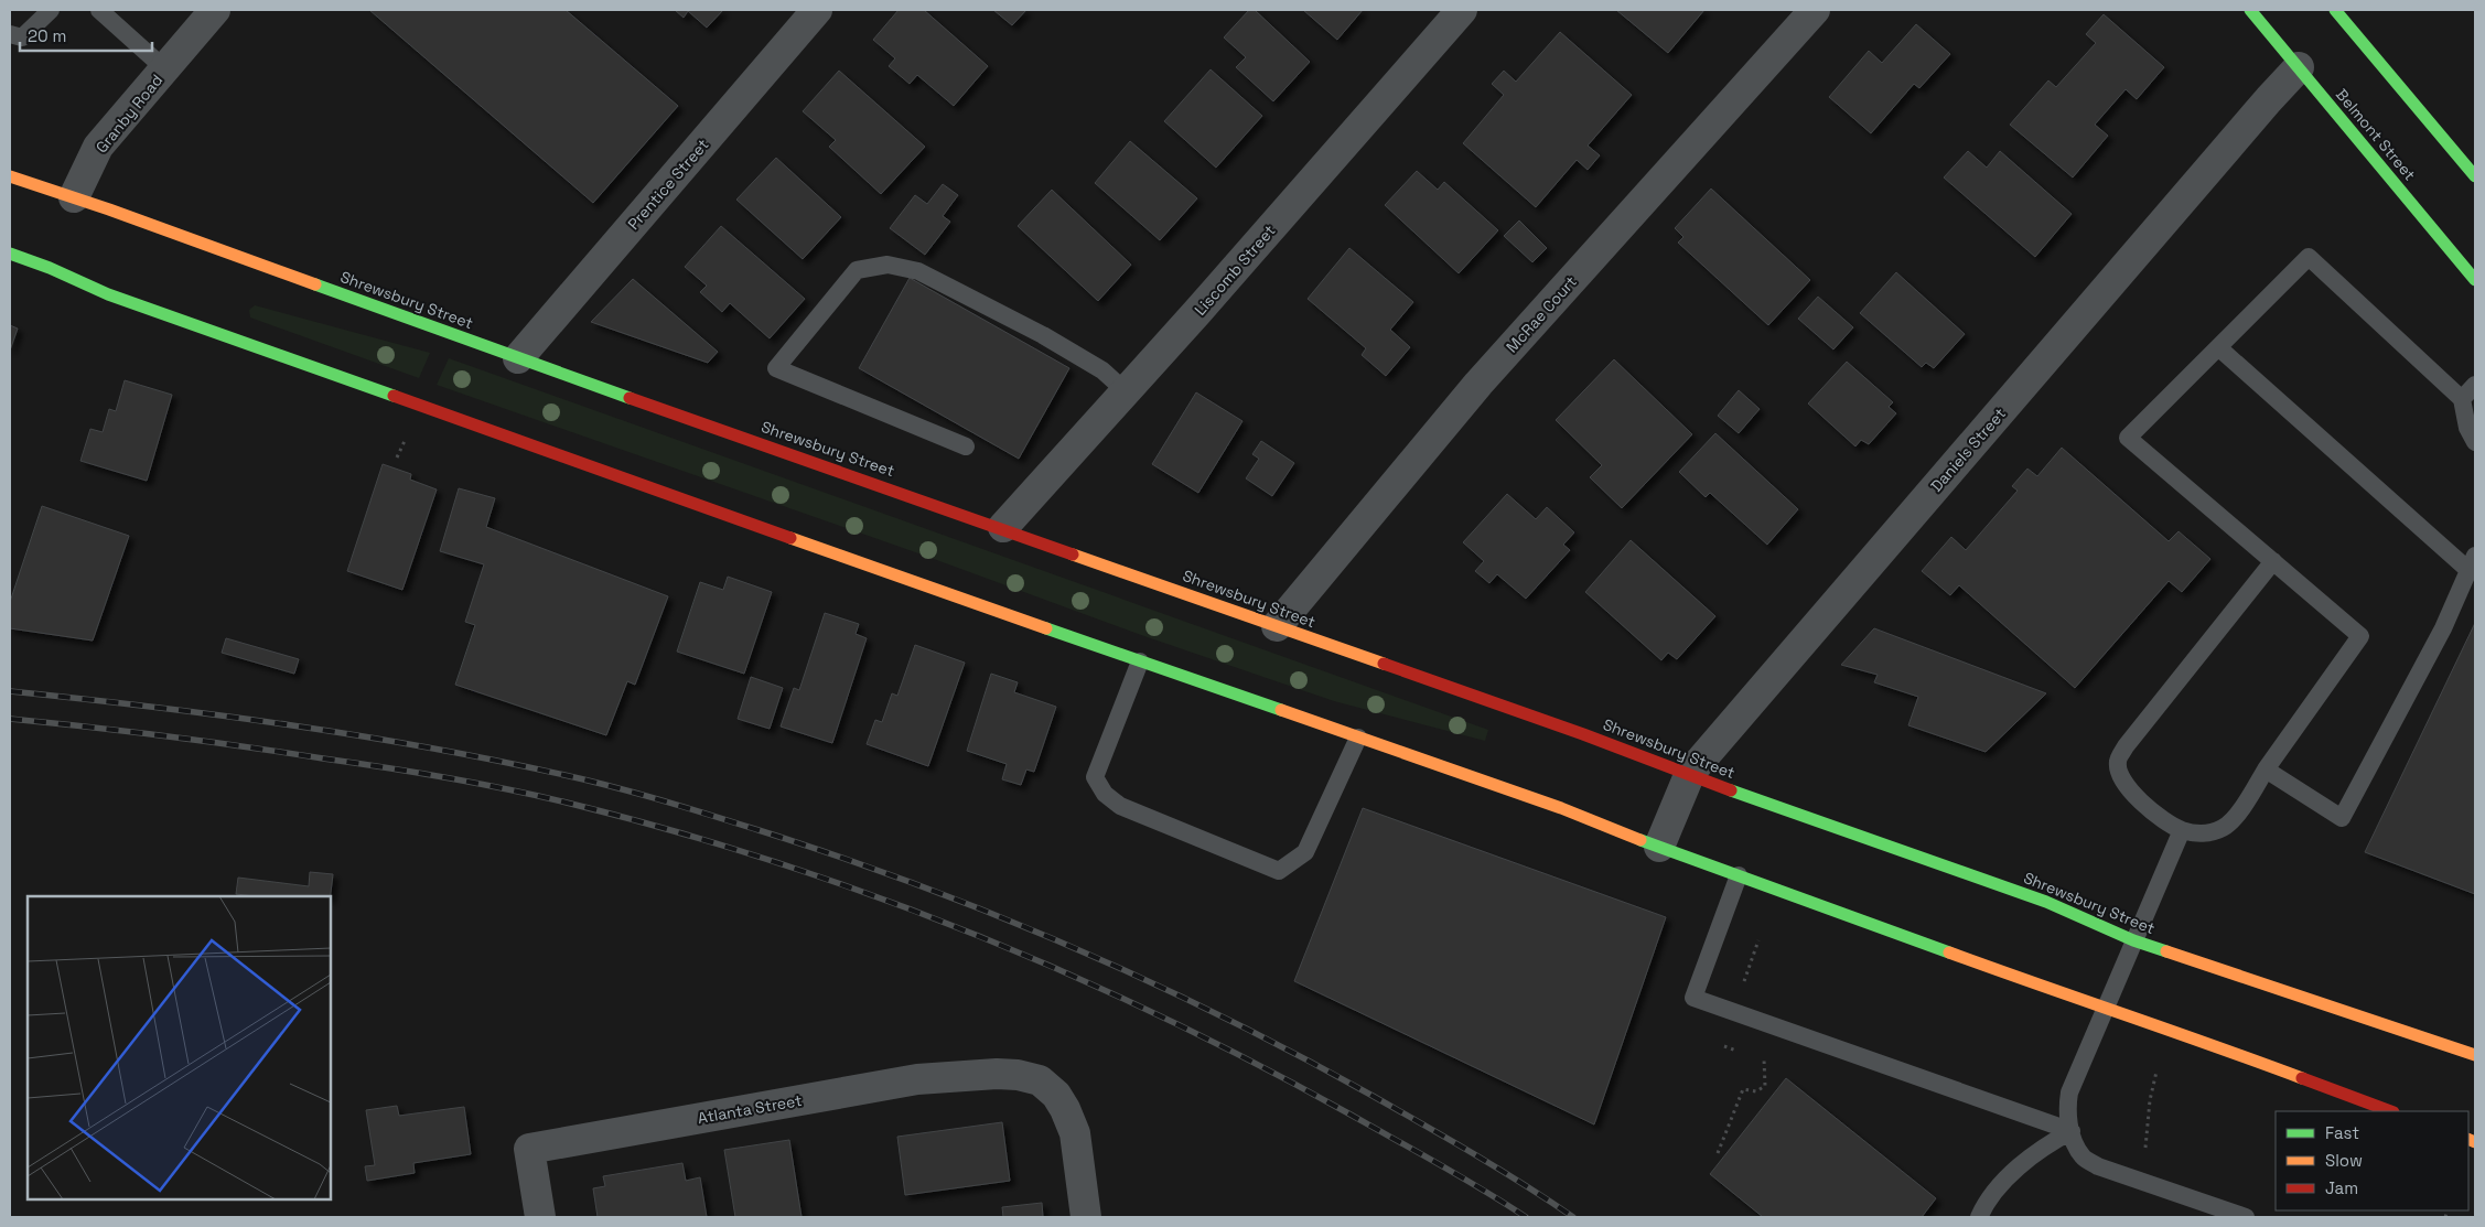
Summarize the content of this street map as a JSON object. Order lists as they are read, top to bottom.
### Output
{
  "streets": {
    "main road": ["Belmont Street", "Shrewsbury Street"],
    "street": [
      "Granby Road",
      "Prentice Street",
      "Liscomb Street",
      "McRae Court",
      "Daniels Street",
      "Atlanta Street"
    ]
  },
  "crossings": [
    ["Granby Road", "Shrewsbury Street"],
    ["Belmont Street", "Daniels Street"],
    ["Prentice Street", "Shrewsbury Street"],
    ["Liscomb Street", "Shrewsbury Street"],
    ["Shrewsbury Street", "McRae Court"],
    ["Shrewsbury Street", "Daniels Street"]
  ],
  "legend": ["Fast", "Slow", "Jam"],
  "scale_bar": "20 m"
}
